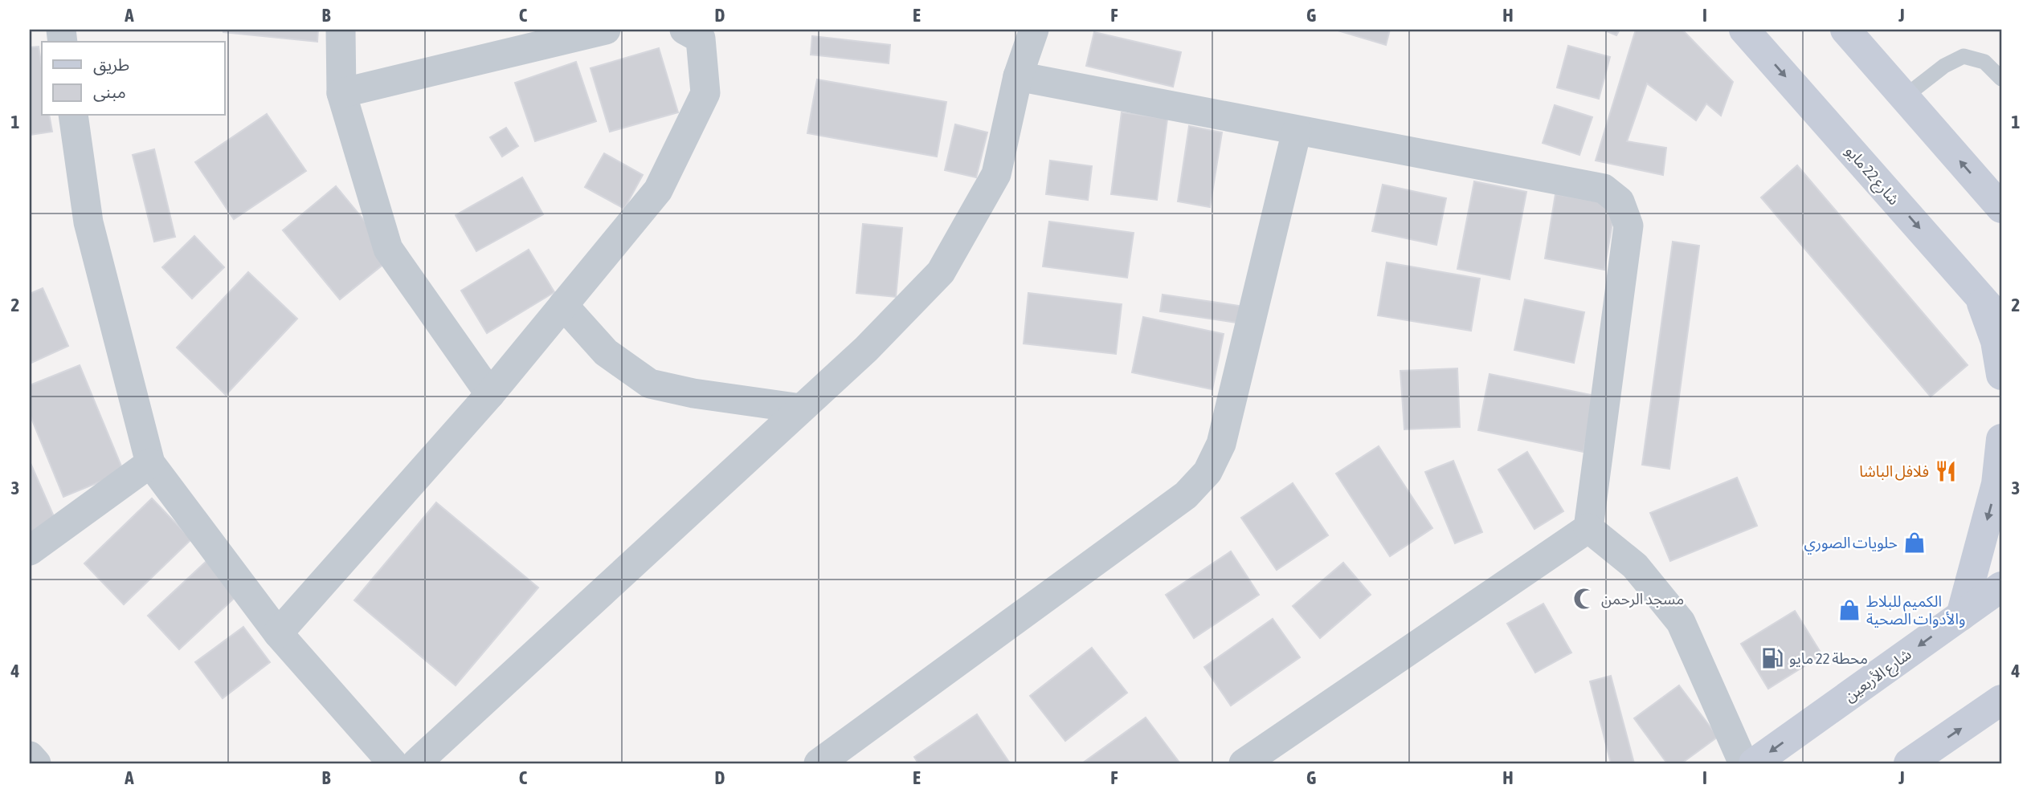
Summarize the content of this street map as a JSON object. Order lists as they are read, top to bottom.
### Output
{
  "streets": {
    "main road": ["شارع 22 مايو", "شارع الأربعين"]
  },
  "places": {
    "restaurant": ["فلافل الباشا"],
    "shop": ["حلويات الصوري", "الكميم للبلاط والأدوات الصحية"],
    "mosque": ["مسجد الرحمن"],
    "fuel station": ["محطة 22 مايو"]
  },
  "legend": ["طريق", "مبنى"],
  "grid": {
    "columns": [
      "A",
      "B",
      "C",
      "D",
      "E",
      "F",
      "G",
      "H",
      "I",
      "J"
    ],
    "rows": [
      "1",
      "2",
      "3",
      "4"
    ]
  }
}
